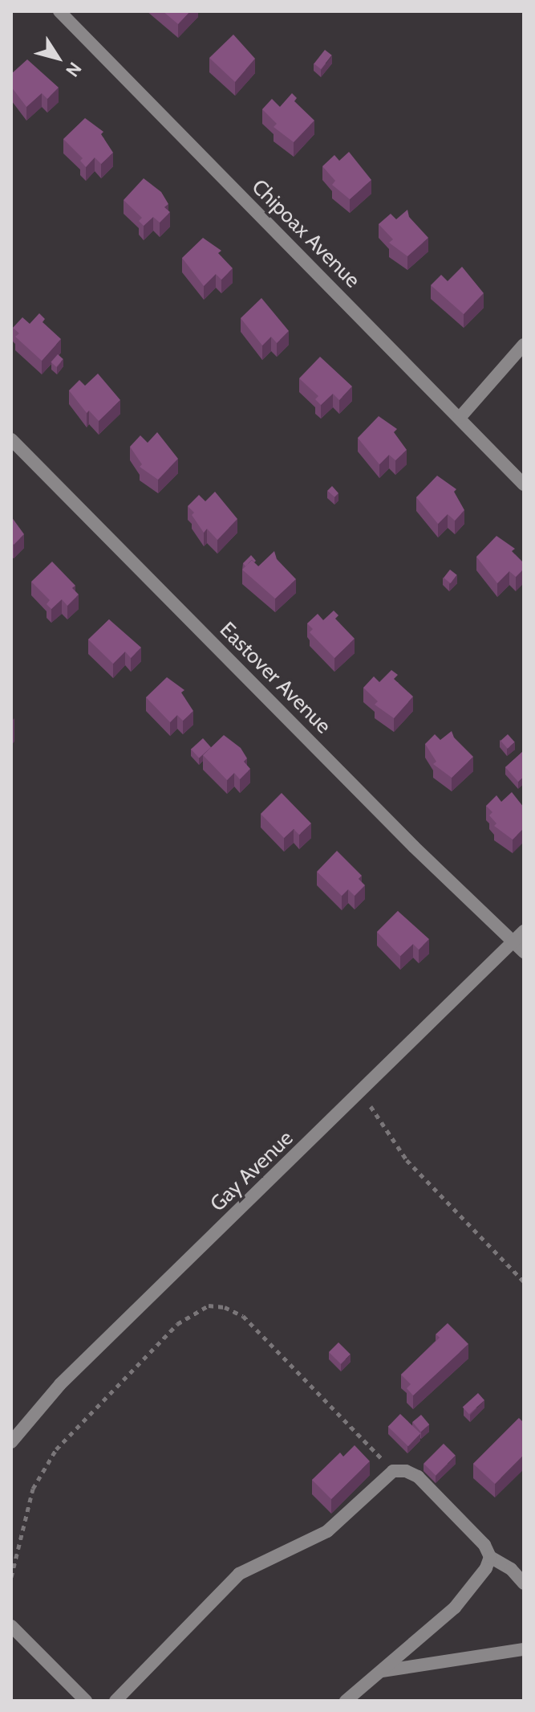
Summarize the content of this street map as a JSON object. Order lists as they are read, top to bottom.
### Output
{
  "streets": {
    "street": ["Chipoax Avenue", "Eastover Avenue", "Gay Avenue"]
  },
  "crossings": [
    ["Eastover Avenue", "Gay Avenue"]
  ],
  "north": "bottom right"
}
